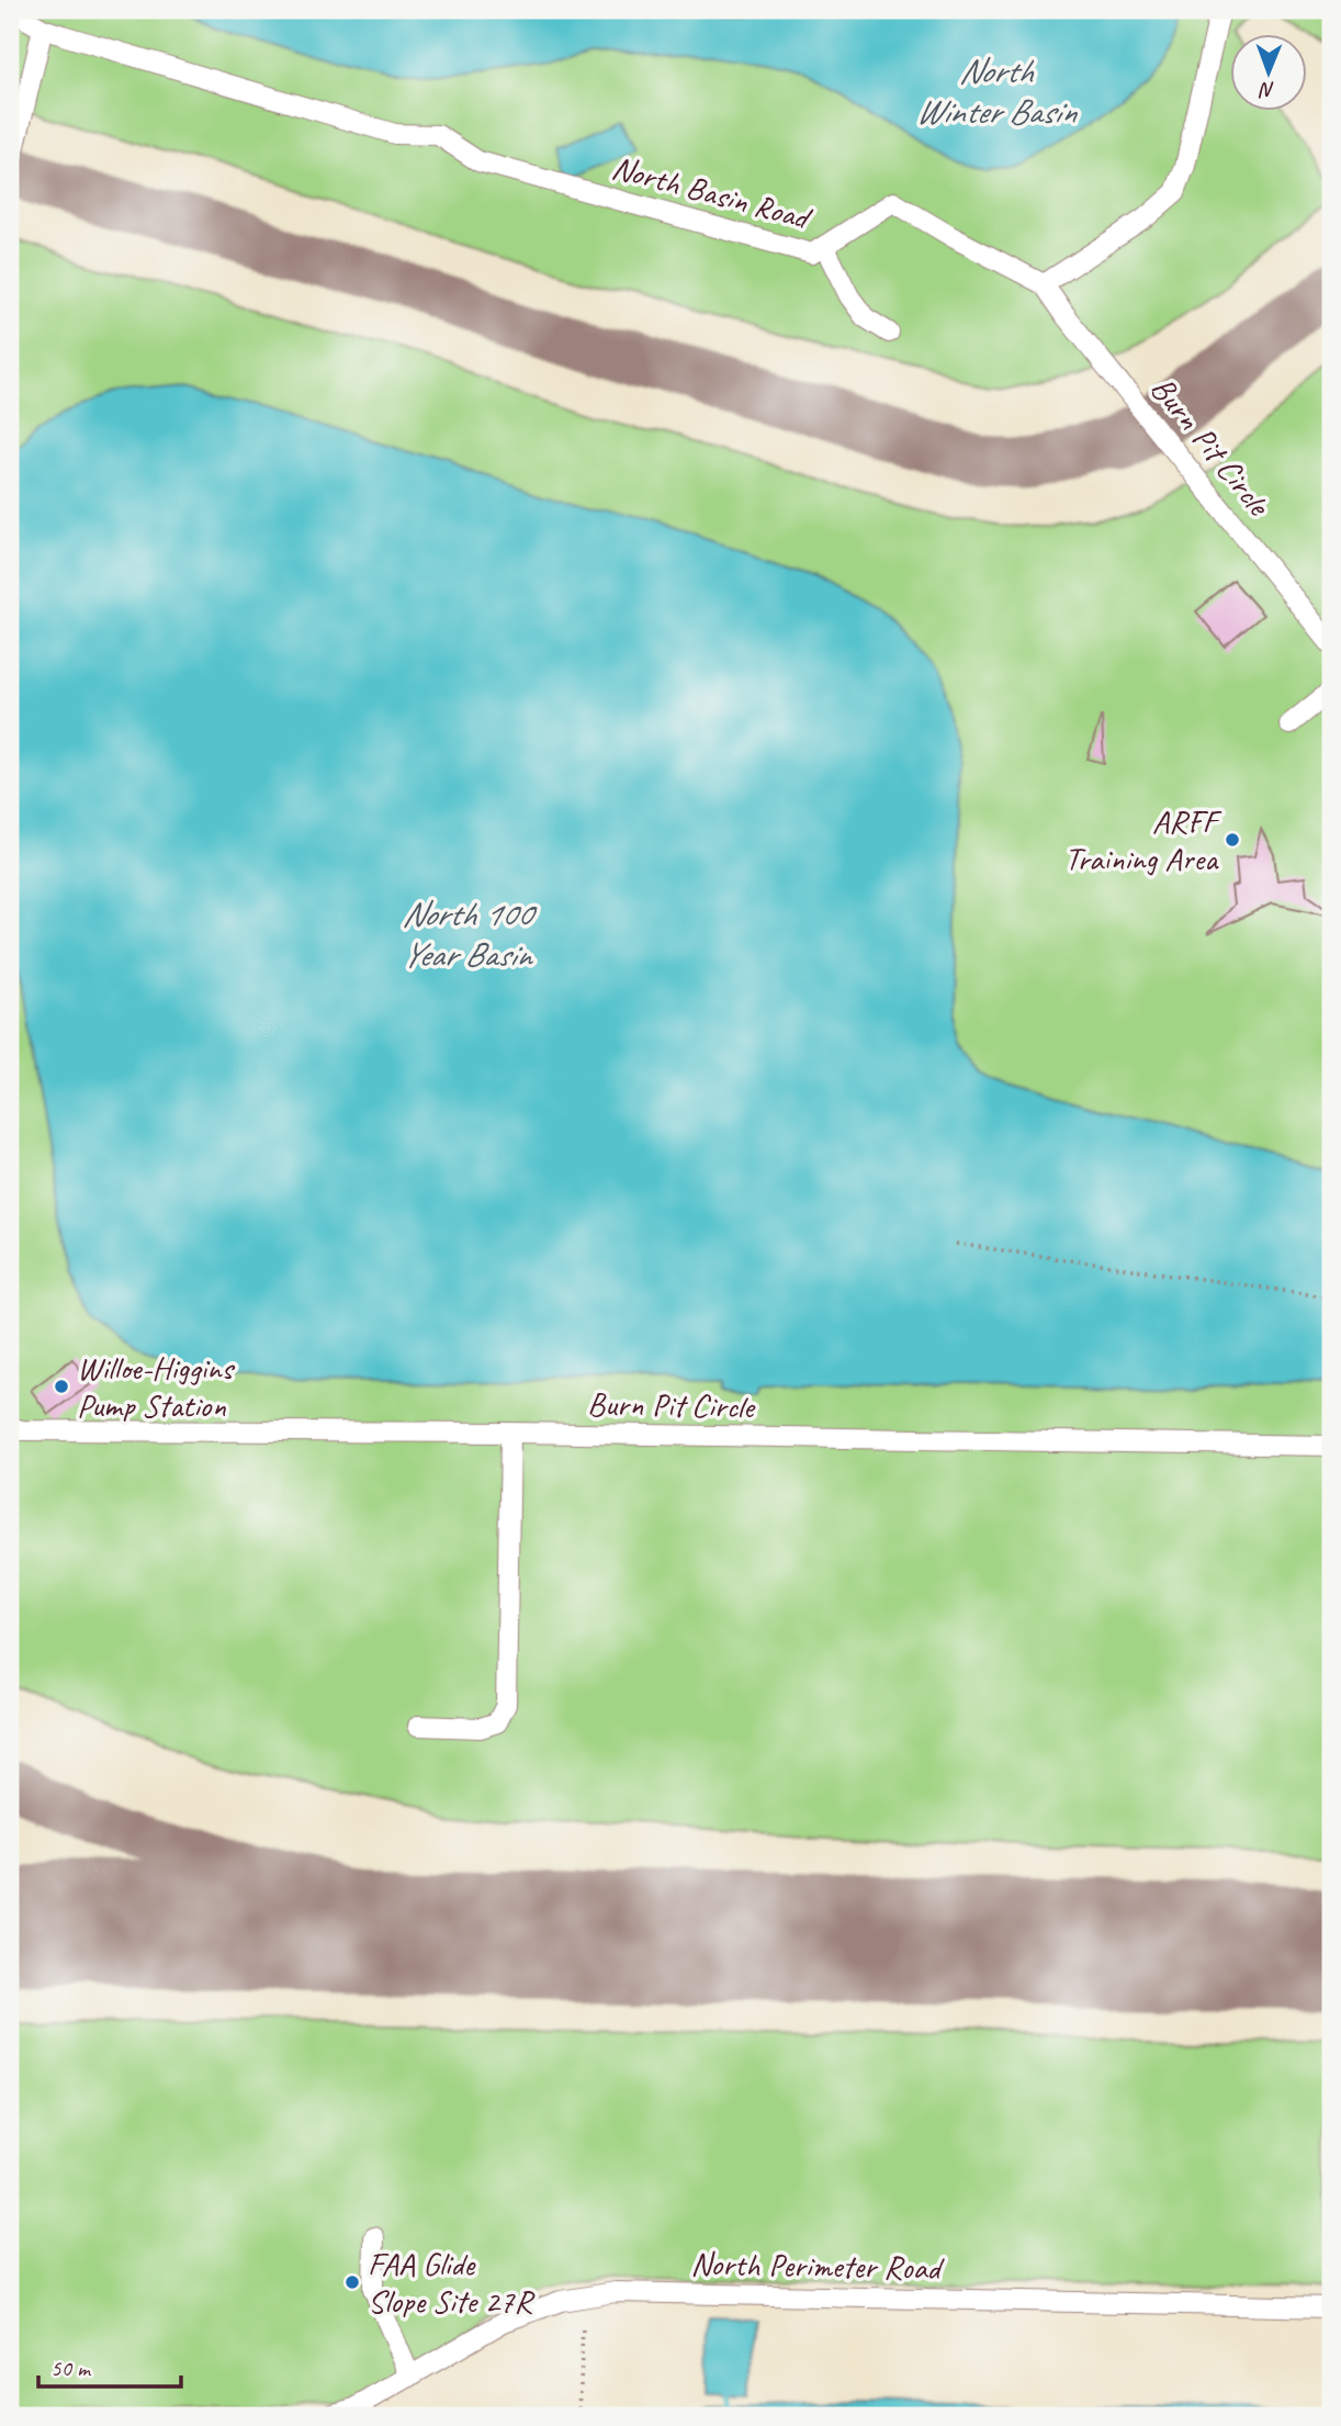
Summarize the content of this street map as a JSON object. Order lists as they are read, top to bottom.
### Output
{
  "streets": {
    "lane": ["North Basin Road", "Burn Pit Circle", "North Perimeter Road"]
  },
  "crossings": [
    ["North Basin Road", "Burn Pit Circle"]
  ],
  "water": ["North Winter Basin", "North 100 Year Basin"],
  "places": ["ARFF Training Area", "Willoe-Higgins Pump Station", "FAA Glide Slope Site 27R"],
  "scale_bar": "50 m",
  "north": "bottom"
}
